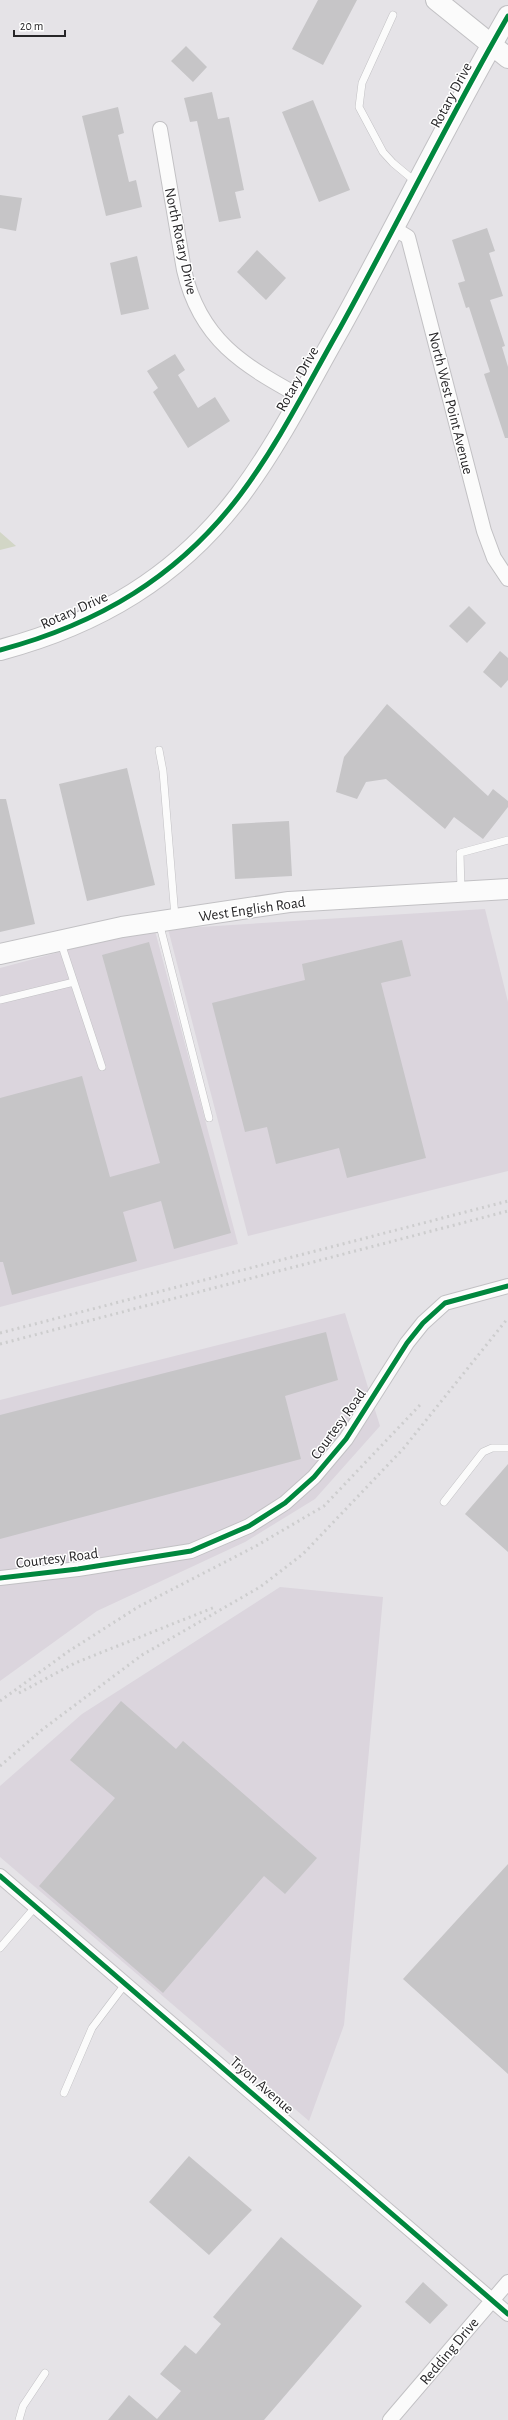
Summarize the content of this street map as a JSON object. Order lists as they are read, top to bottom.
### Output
{
  "streets": {
    "street": [
      "Rotary Drive",
      "North Rotary Drive",
      "North West Point Avenue",
      "West English Road",
      "Courtesy Road",
      "Tryon Avenue",
      "Redding Drive"
    ]
  },
  "crossings": [
    ["Rotary Drive", "North Rotary Drive"],
    ["Rotary Drive", "North West Point Avenue"],
    ["Tryon Avenue", "Redding Drive"]
  ],
  "scale_bar": "20 m"
}
